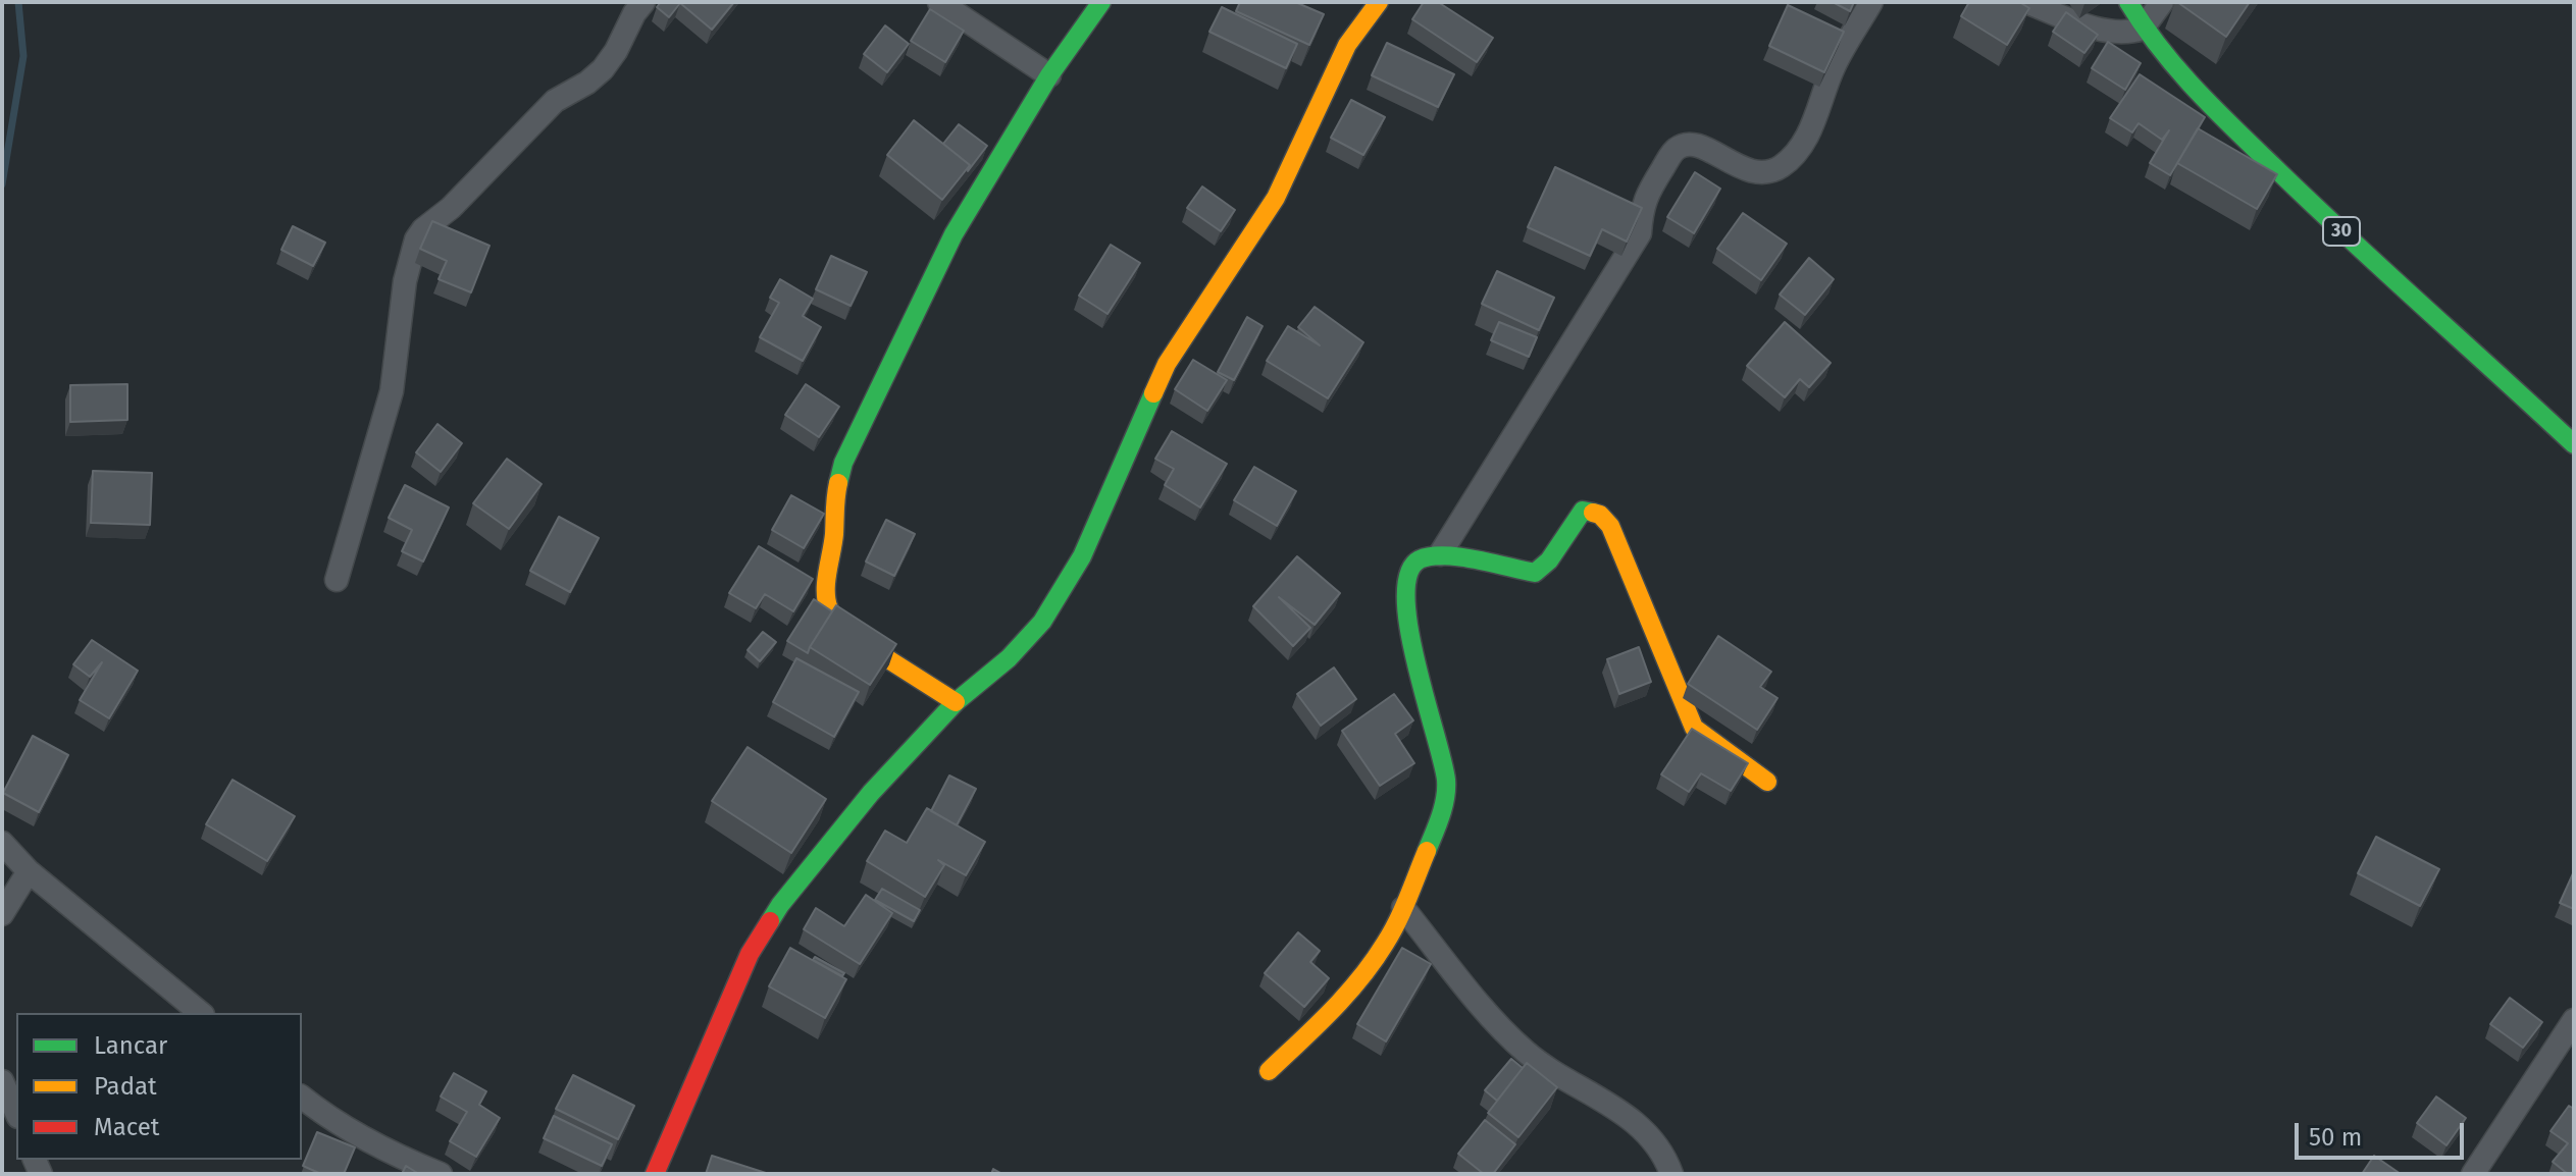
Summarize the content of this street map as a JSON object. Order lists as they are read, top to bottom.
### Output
{
  "streets": {
    "main road": ["30"]
  },
  "legend": ["Lancar", "Padat", "Macet"],
  "scale_bar": "50 m"
}
